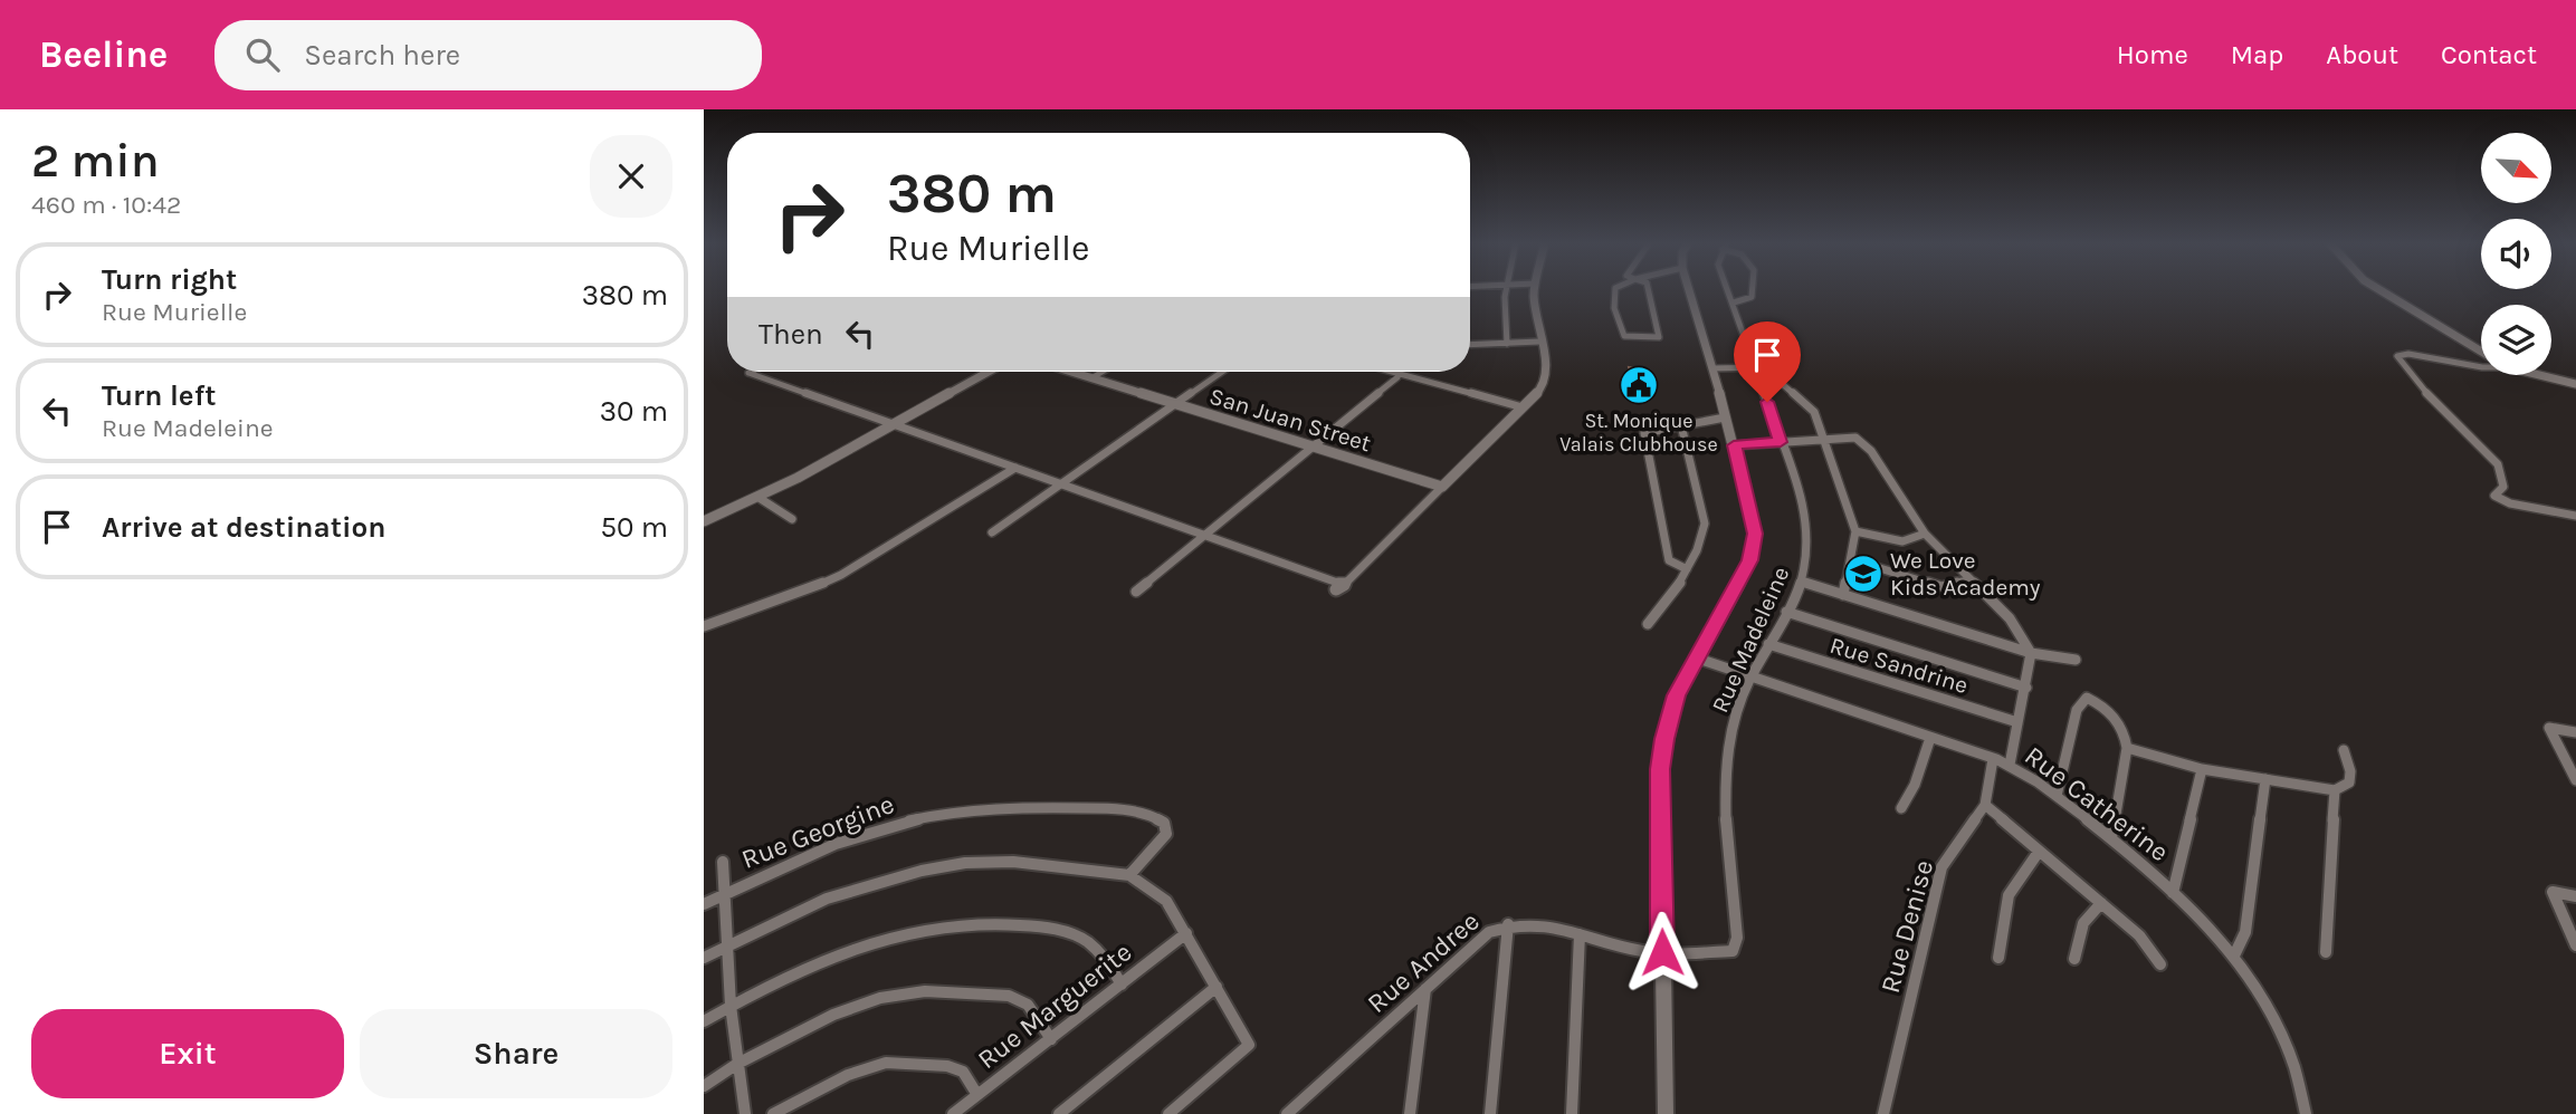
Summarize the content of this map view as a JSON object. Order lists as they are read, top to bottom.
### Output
{
  "streets": {
    "street": [
      "San Juan Street",
      "Rue Madeleine",
      "Rue Sandrine",
      "Rue Catherine",
      "Rue Georgine",
      "Rue Denise",
      "Rue Andree",
      "Rue Marguerite"
    ]
  },
  "crossings": [
    ["Rue Madeleine", "Rue Sandrine"],
    ["Rue Madeleine", "Rue Catherine"],
    ["Rue Madeleine", "Rue Andree"],
    ["Rue Catherine", "Rue Denise"]
  ],
  "places": {
    "public building": ["St. Monique Valais Clubhouse"],
    "school or university": ["We Love Kids Academy"]
  },
  "north": "bottom right",
  "page": {
    "header": "Beeline",
    "search": "Search here",
    "nav": [
      "Home",
      "Map",
      "About",
      "Contact"
    ],
    "heading": ["2 min", "460 m · 10:42"],
    "turn": ["380 m", "Rue Murielle"],
    "list": [
      {
        "name": "Turn right",
        "note": "Rue Murielle",
        "value": "380 m"
      },
      {
        "name": "Turn left",
        "note": "Rue Madeleine",
        "value": "30 m"
      },
      {
        "name": "Arrive at destination",
        "value": "50 m"
      }
    ],
    "then": "Then",
    "buttons": ["Exit", "Share"]
  }
}
